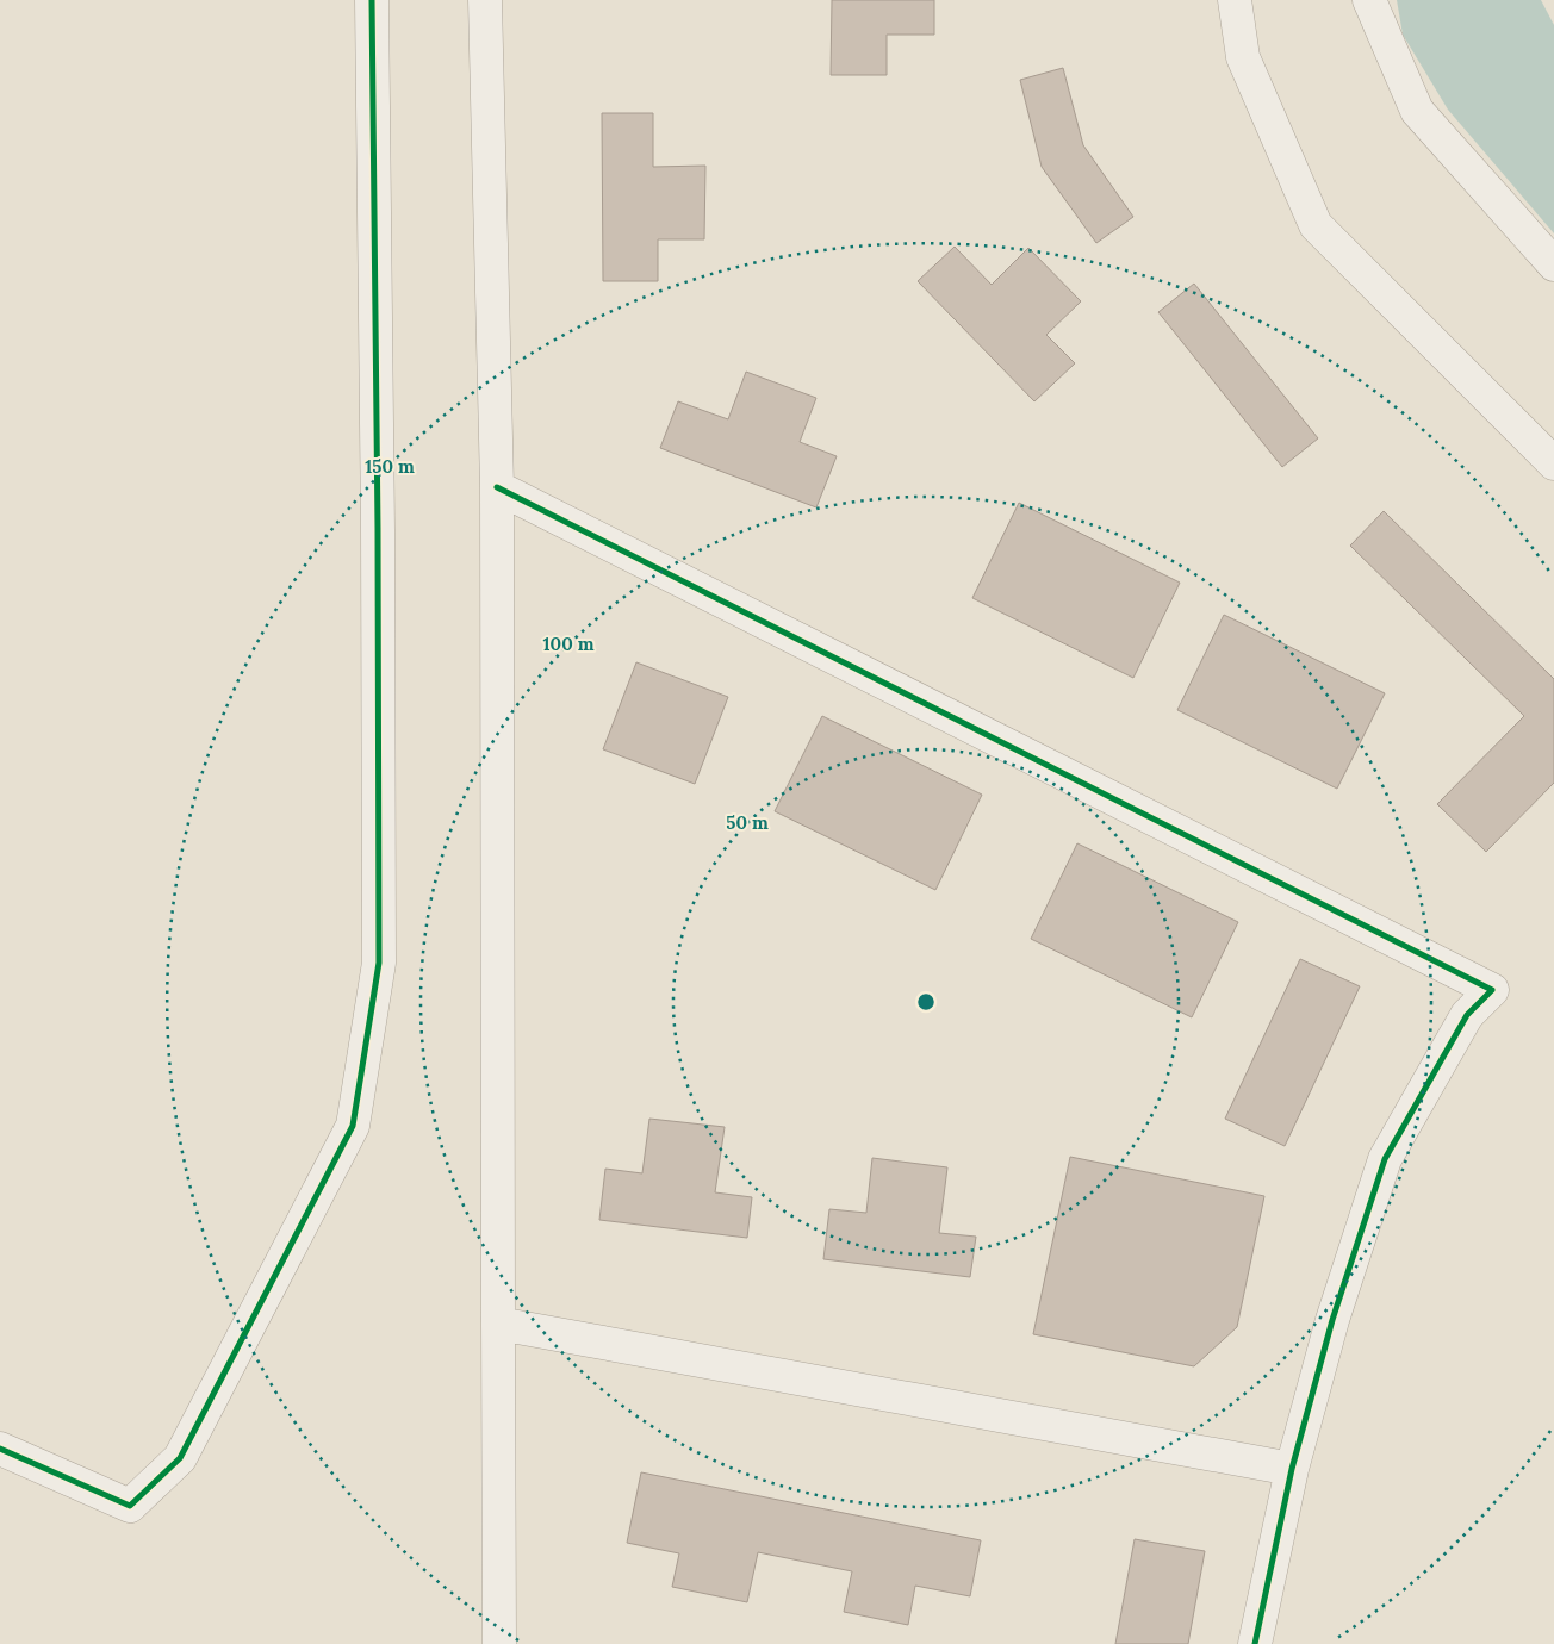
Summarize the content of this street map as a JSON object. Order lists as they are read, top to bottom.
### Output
{
  "rings": ["150 m", "100 m", "50 m"]
}
